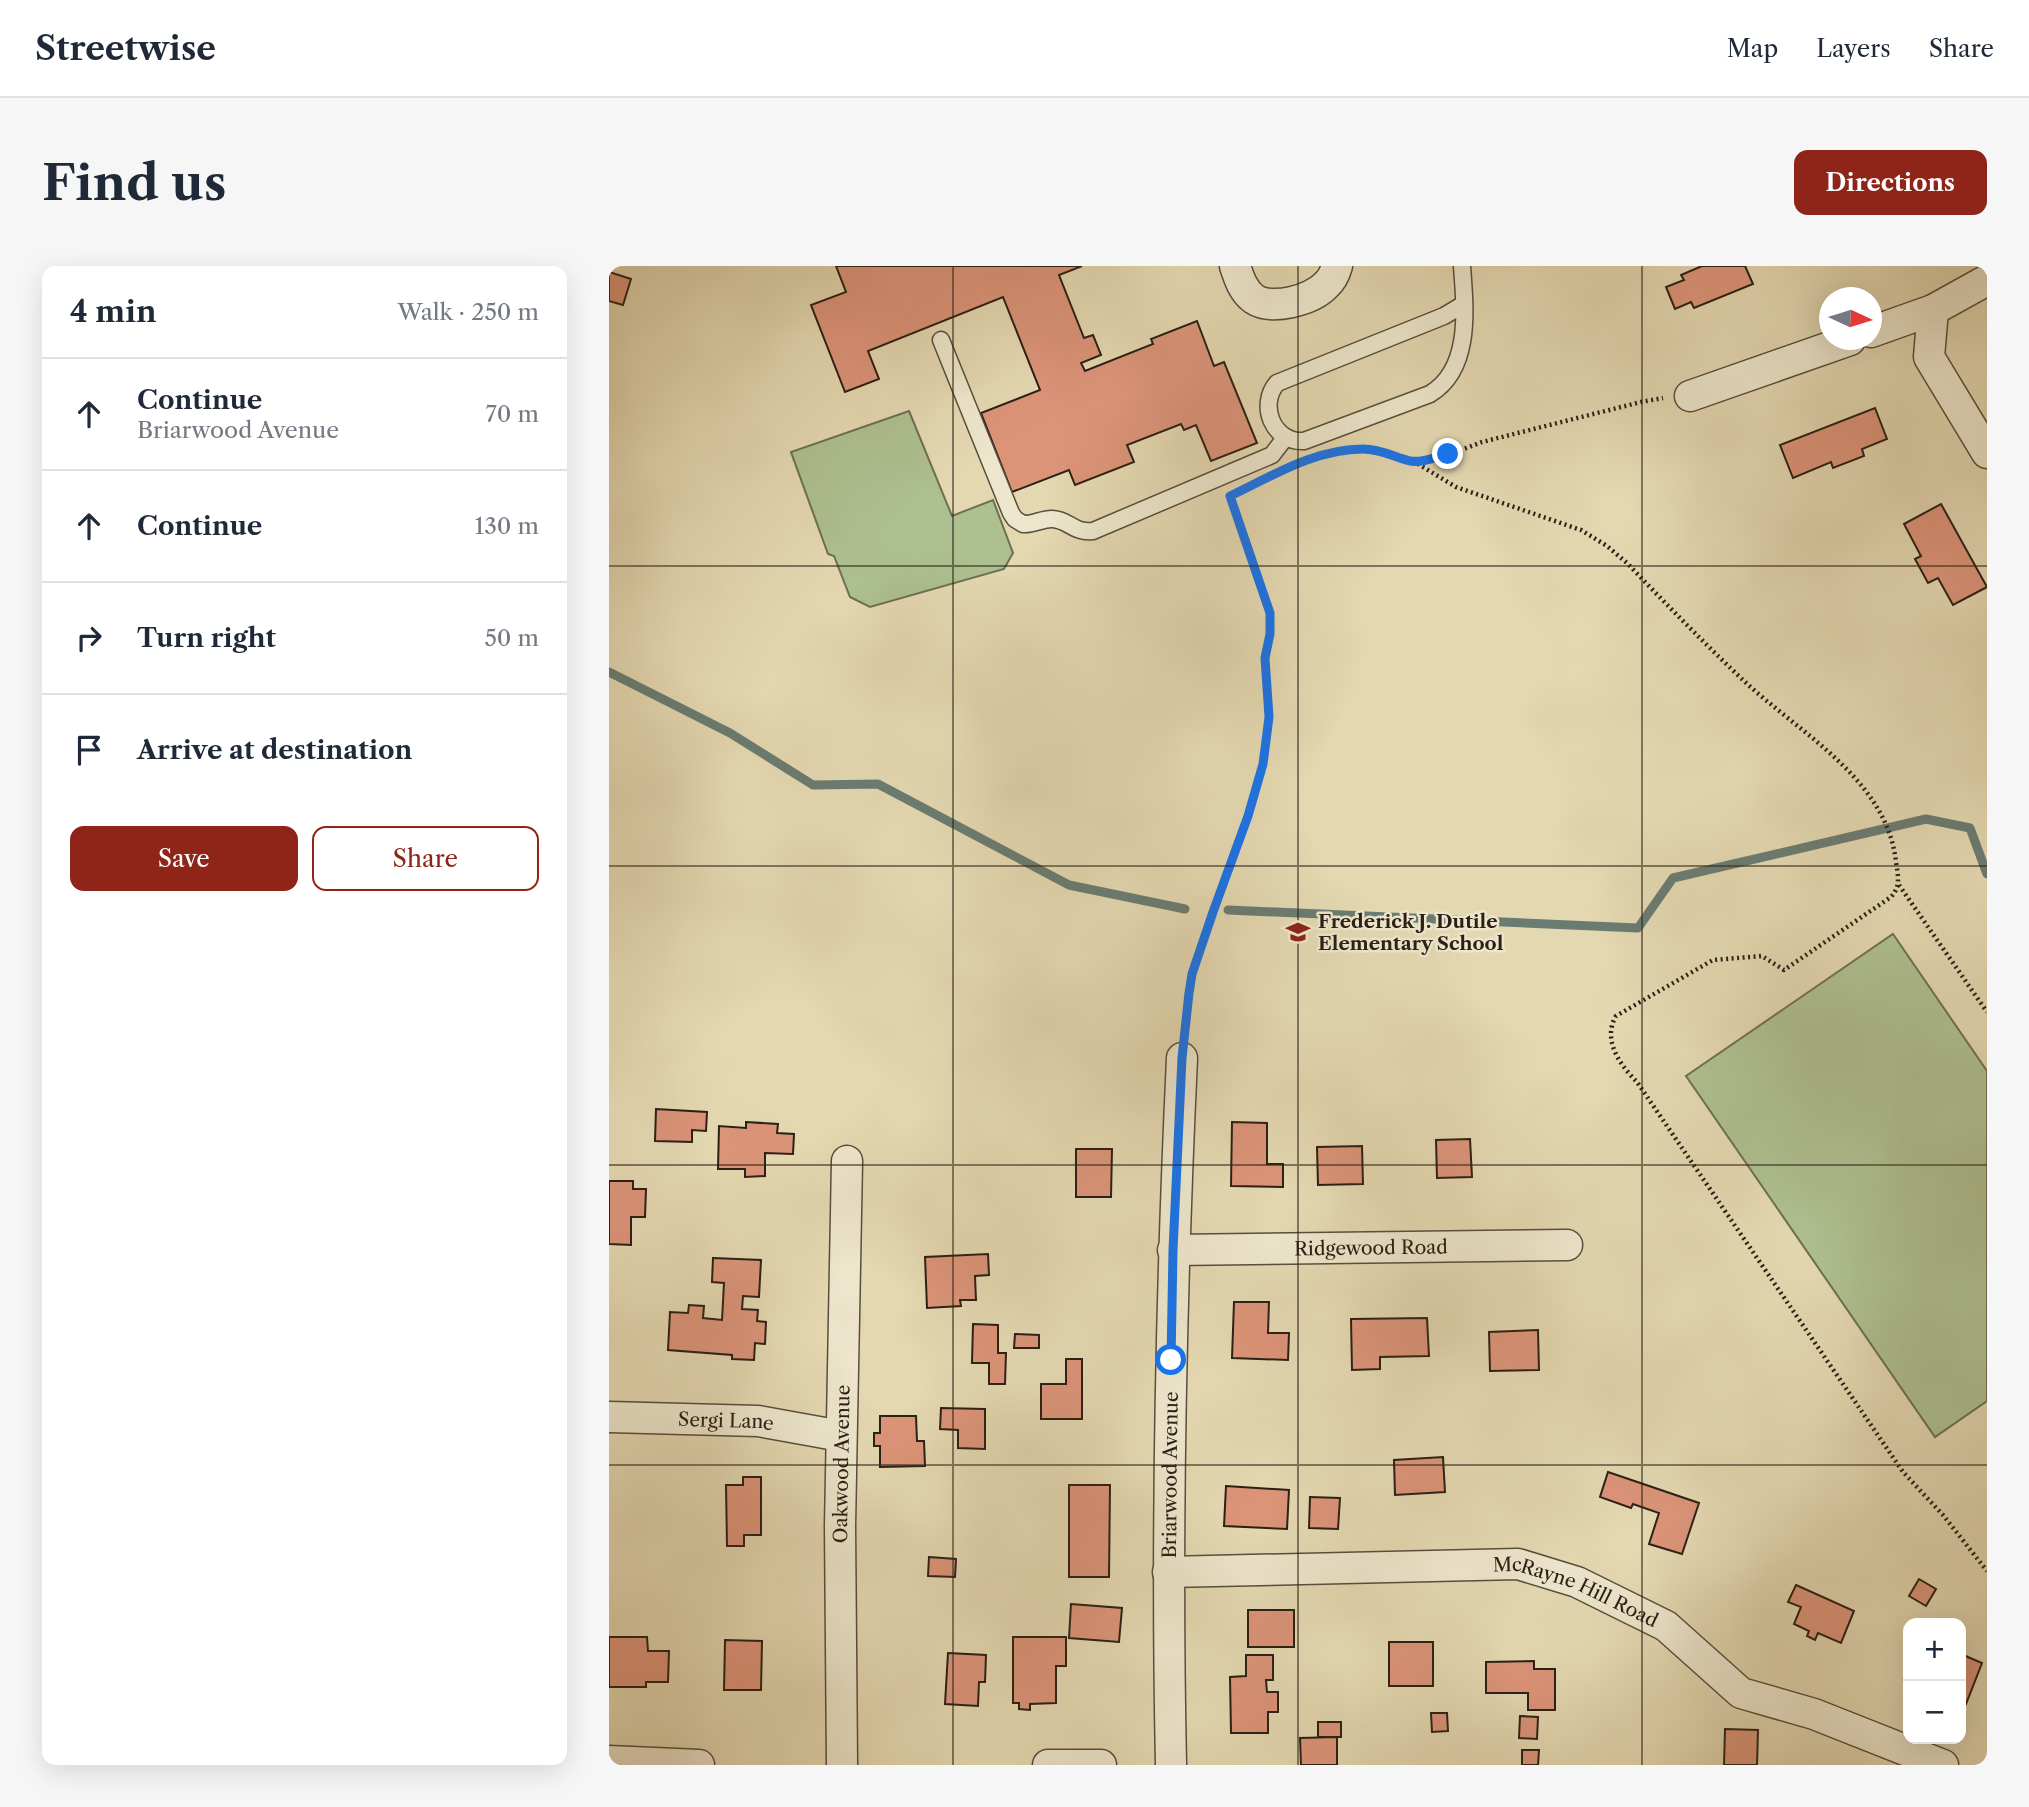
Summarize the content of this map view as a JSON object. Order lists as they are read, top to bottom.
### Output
{
  "streets": {
    "street": [
      "Ridgewood Road",
      "Sergi Lane",
      "Oakwood Avenue",
      "Briarwood Avenue",
      "McRayne Hill Road"
    ]
  },
  "crossings": [
    ["Ridgewood Road", "Briarwood Avenue"],
    ["Sergi Lane", "Oakwood Avenue"],
    ["Briarwood Avenue", "McRayne Hill Road"]
  ],
  "places": {
    "school or university": ["Frederick J. Dutile Elementary School"]
  },
  "north": "right",
  "page": {
    "header": "Streetwise",
    "nav": ["Map", "Layers", "Share"],
    "buttons": [
      "Directions",
      ["Save", "Share"]
    ],
    "title": "Find us",
    "heading": ["4 min", "Walk · 250 m"],
    "list": [
      ["Continue", "Briarwood Avenue", "70 m"],
      ["Continue", "130 m"],
      ["Turn right", "50 m"],
      "Arrive at destination"
    ],
    "map_buttons": ["+", "−"]
  }
}
